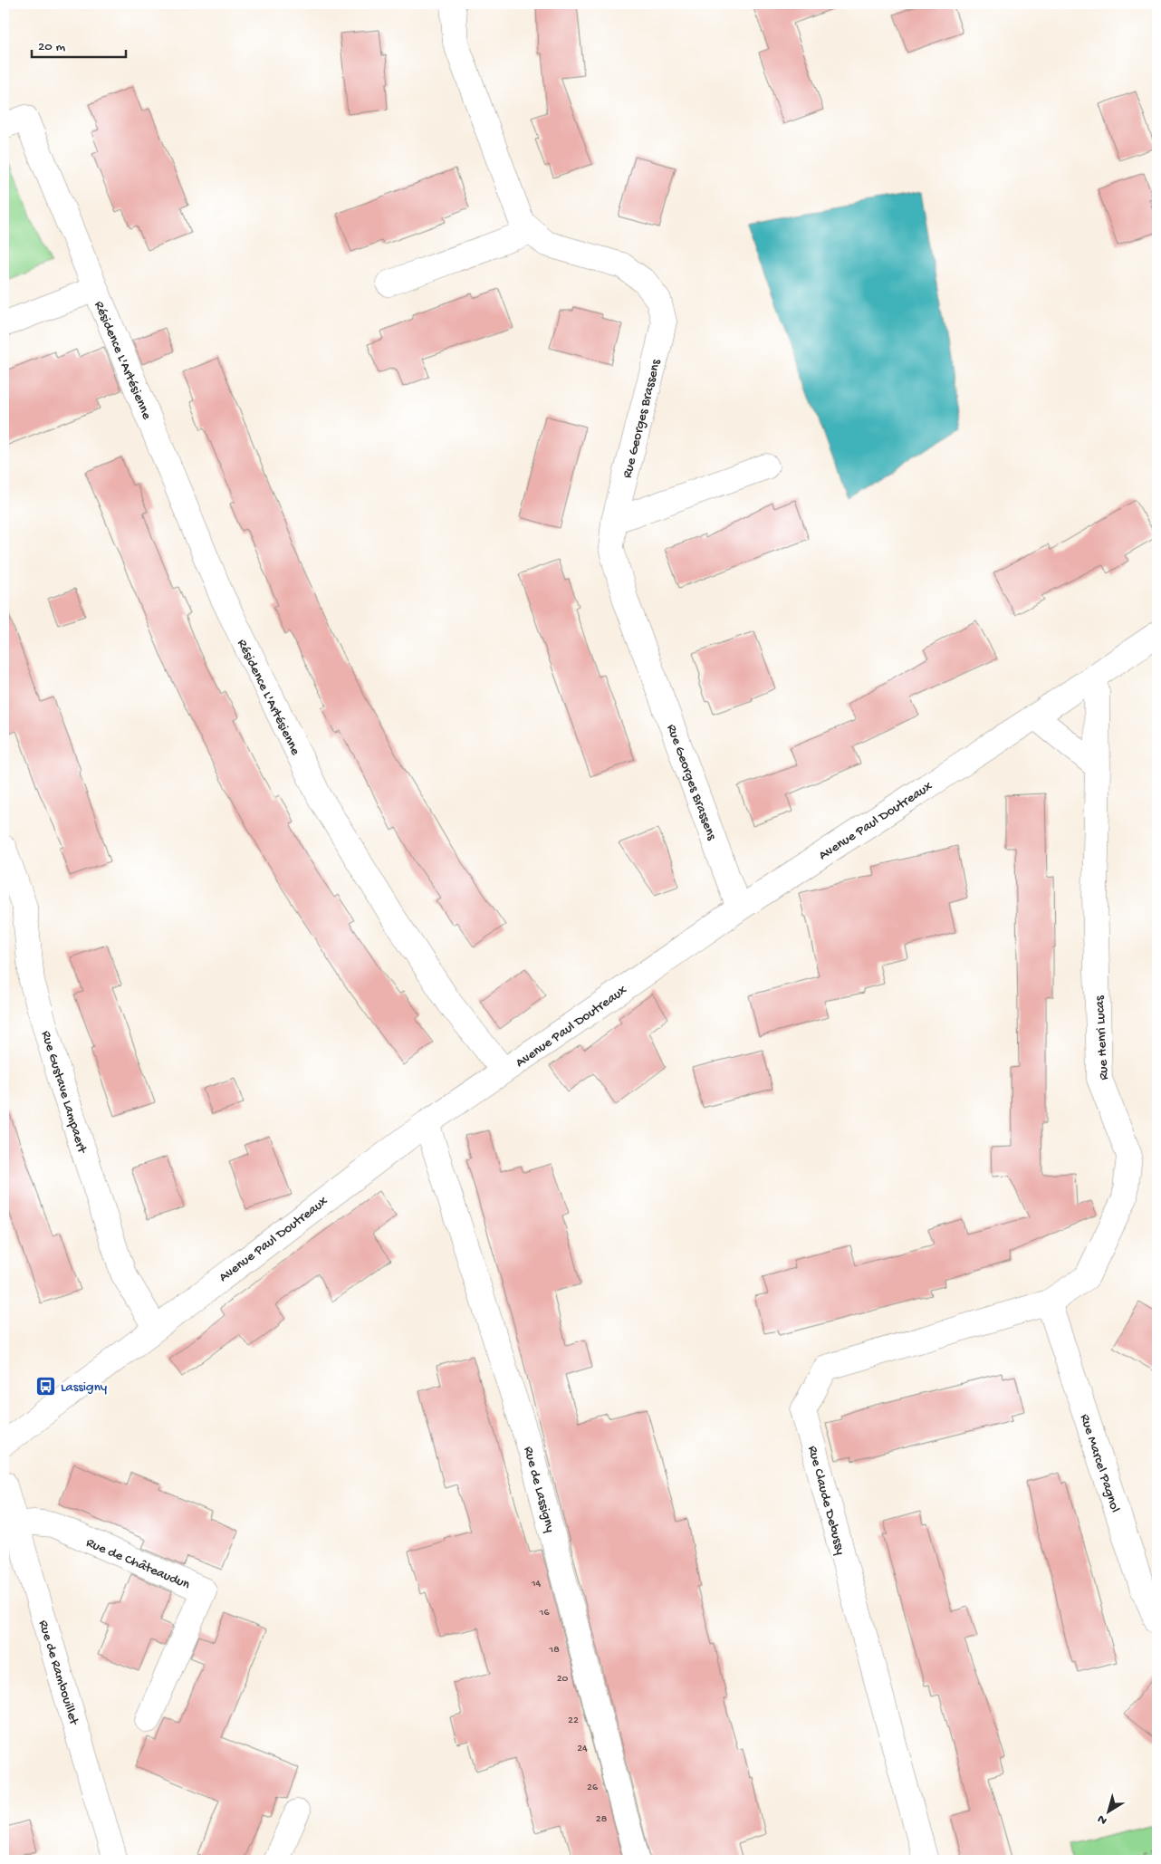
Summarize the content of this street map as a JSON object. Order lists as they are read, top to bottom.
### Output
{
  "streets": {
    "street": [
      "Résidence L'Artésienne",
      "Rue Georges Brassens",
      "Avenue Paul Doutreaux",
      "Rue Henri Lucas",
      "Rue Gustave Lampaert",
      "Rue Marcel Pagnol",
      "Rue de Lassigny",
      "Rue Claude Debussy",
      "Rue de Châteaudun",
      "Rue de Rambouillet"
    ]
  },
  "crossings": [
    ["Résidence L'Artésienne", "Avenue Paul Doutreaux"],
    ["Rue Georges Brassens", "Avenue Paul Doutreaux"],
    ["Avenue Paul Doutreaux", "Rue Henri Lucas"],
    ["Avenue Paul Doutreaux", "Rue Gustave Lampaert"],
    ["Avenue Paul Doutreaux", "Rue de Lassigny"],
    ["Rue Henri Lucas", "Rue Marcel Pagnol"],
    ["Rue Henri Lucas", "Rue Claude Debussy"],
    ["Rue Marcel Pagnol", "Rue Claude Debussy"],
    ["Rue de Châteaudun", "Rue de Rambouillet"]
  ],
  "places": {
    "bus stop": ["Lassigny"]
  },
  "house_numbers": [
    "14",
    "16",
    "18",
    "20",
    "22",
    "24",
    "26",
    "28"
  ],
  "scale_bar": "20 m",
  "north": "bottom left"
}
